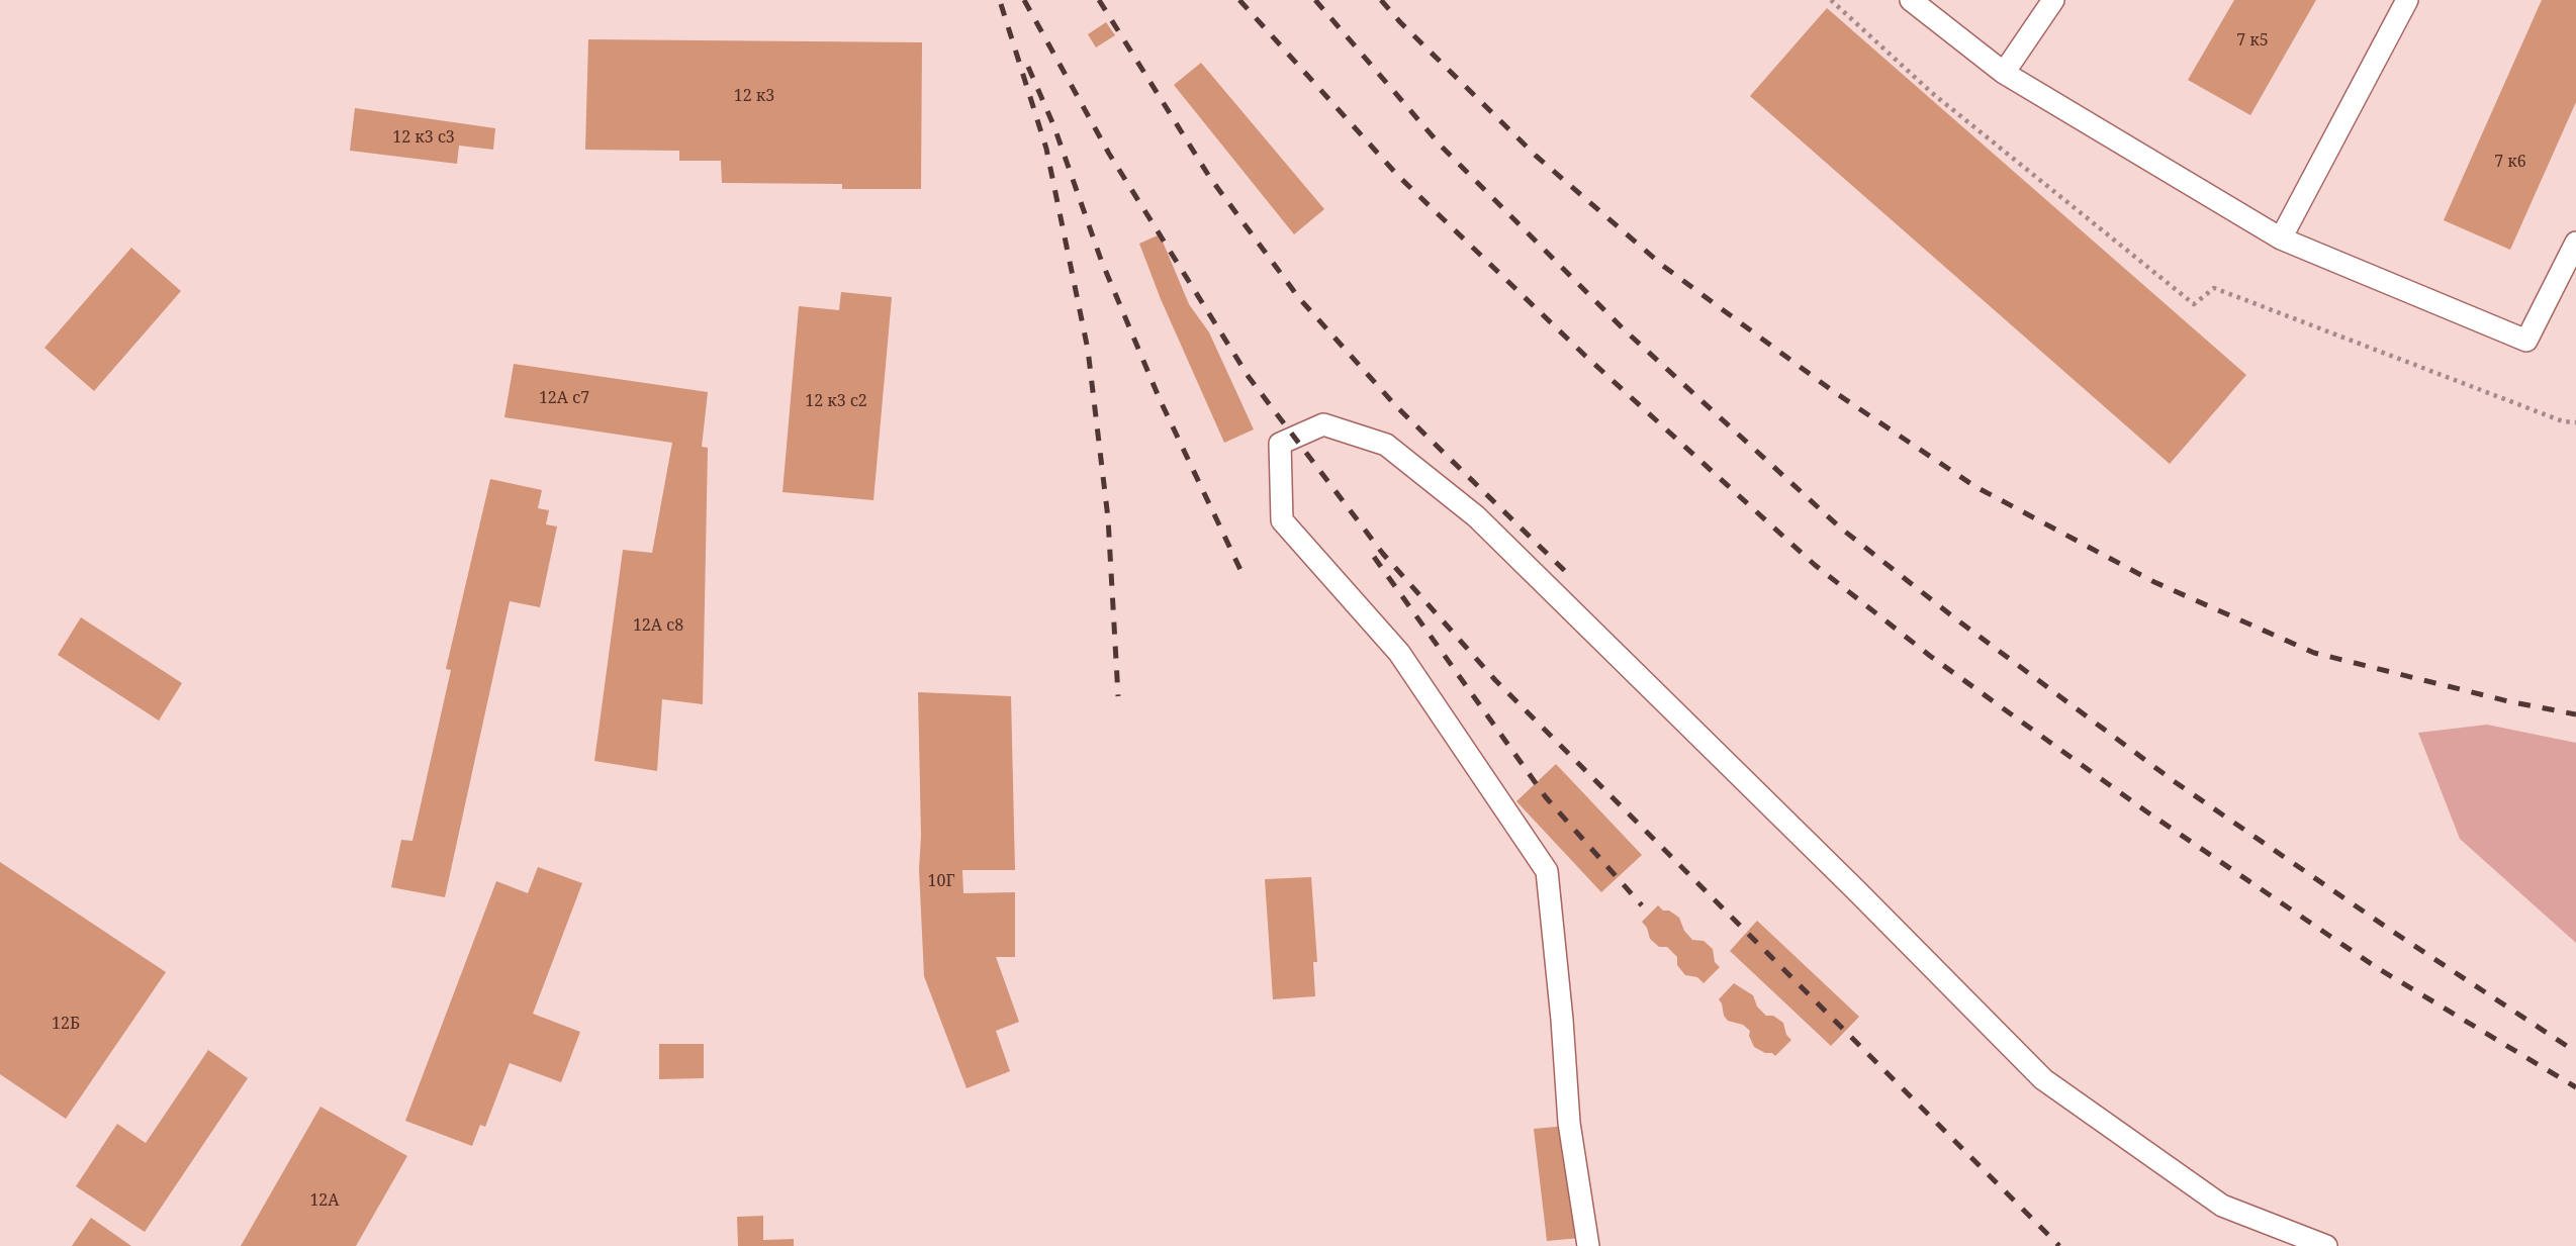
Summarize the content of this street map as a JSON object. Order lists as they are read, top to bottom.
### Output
{
  "house_numbers": [
    "7 к5",
    "12 к3",
    "12 к3 с3",
    "7 к6",
    "12А с7",
    "12 к3 с2",
    "12А с8",
    "10Г",
    "12Б",
    "12А"
  ]
}
